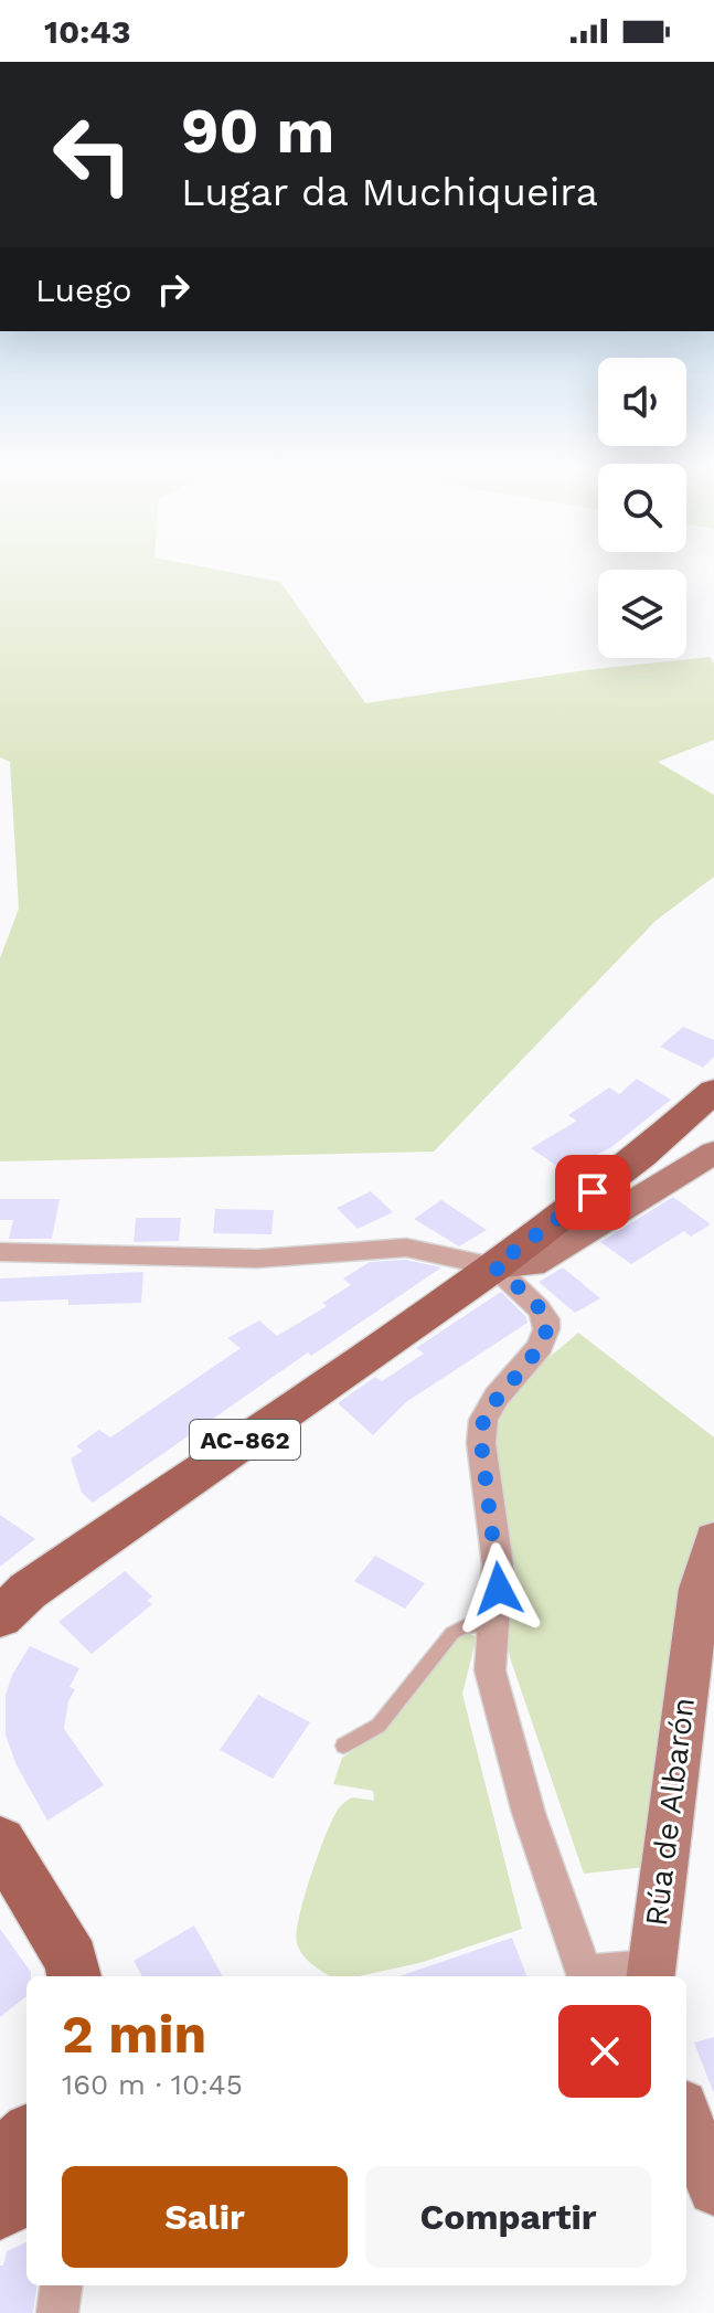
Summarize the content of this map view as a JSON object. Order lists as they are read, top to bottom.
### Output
{
  "streets": {
    "main road": ["AC-862"],
    "street": ["Rúa de Albarón"]
  },
  "page": {
    "status": "10:43",
    "turn": ["90 m", "Lugar da Muchiqueira"],
    "then": "Luego",
    "heading": ["2 min", "160 m · 10:45"],
    "buttons": ["Salir", "Compartir"]
  }
}
